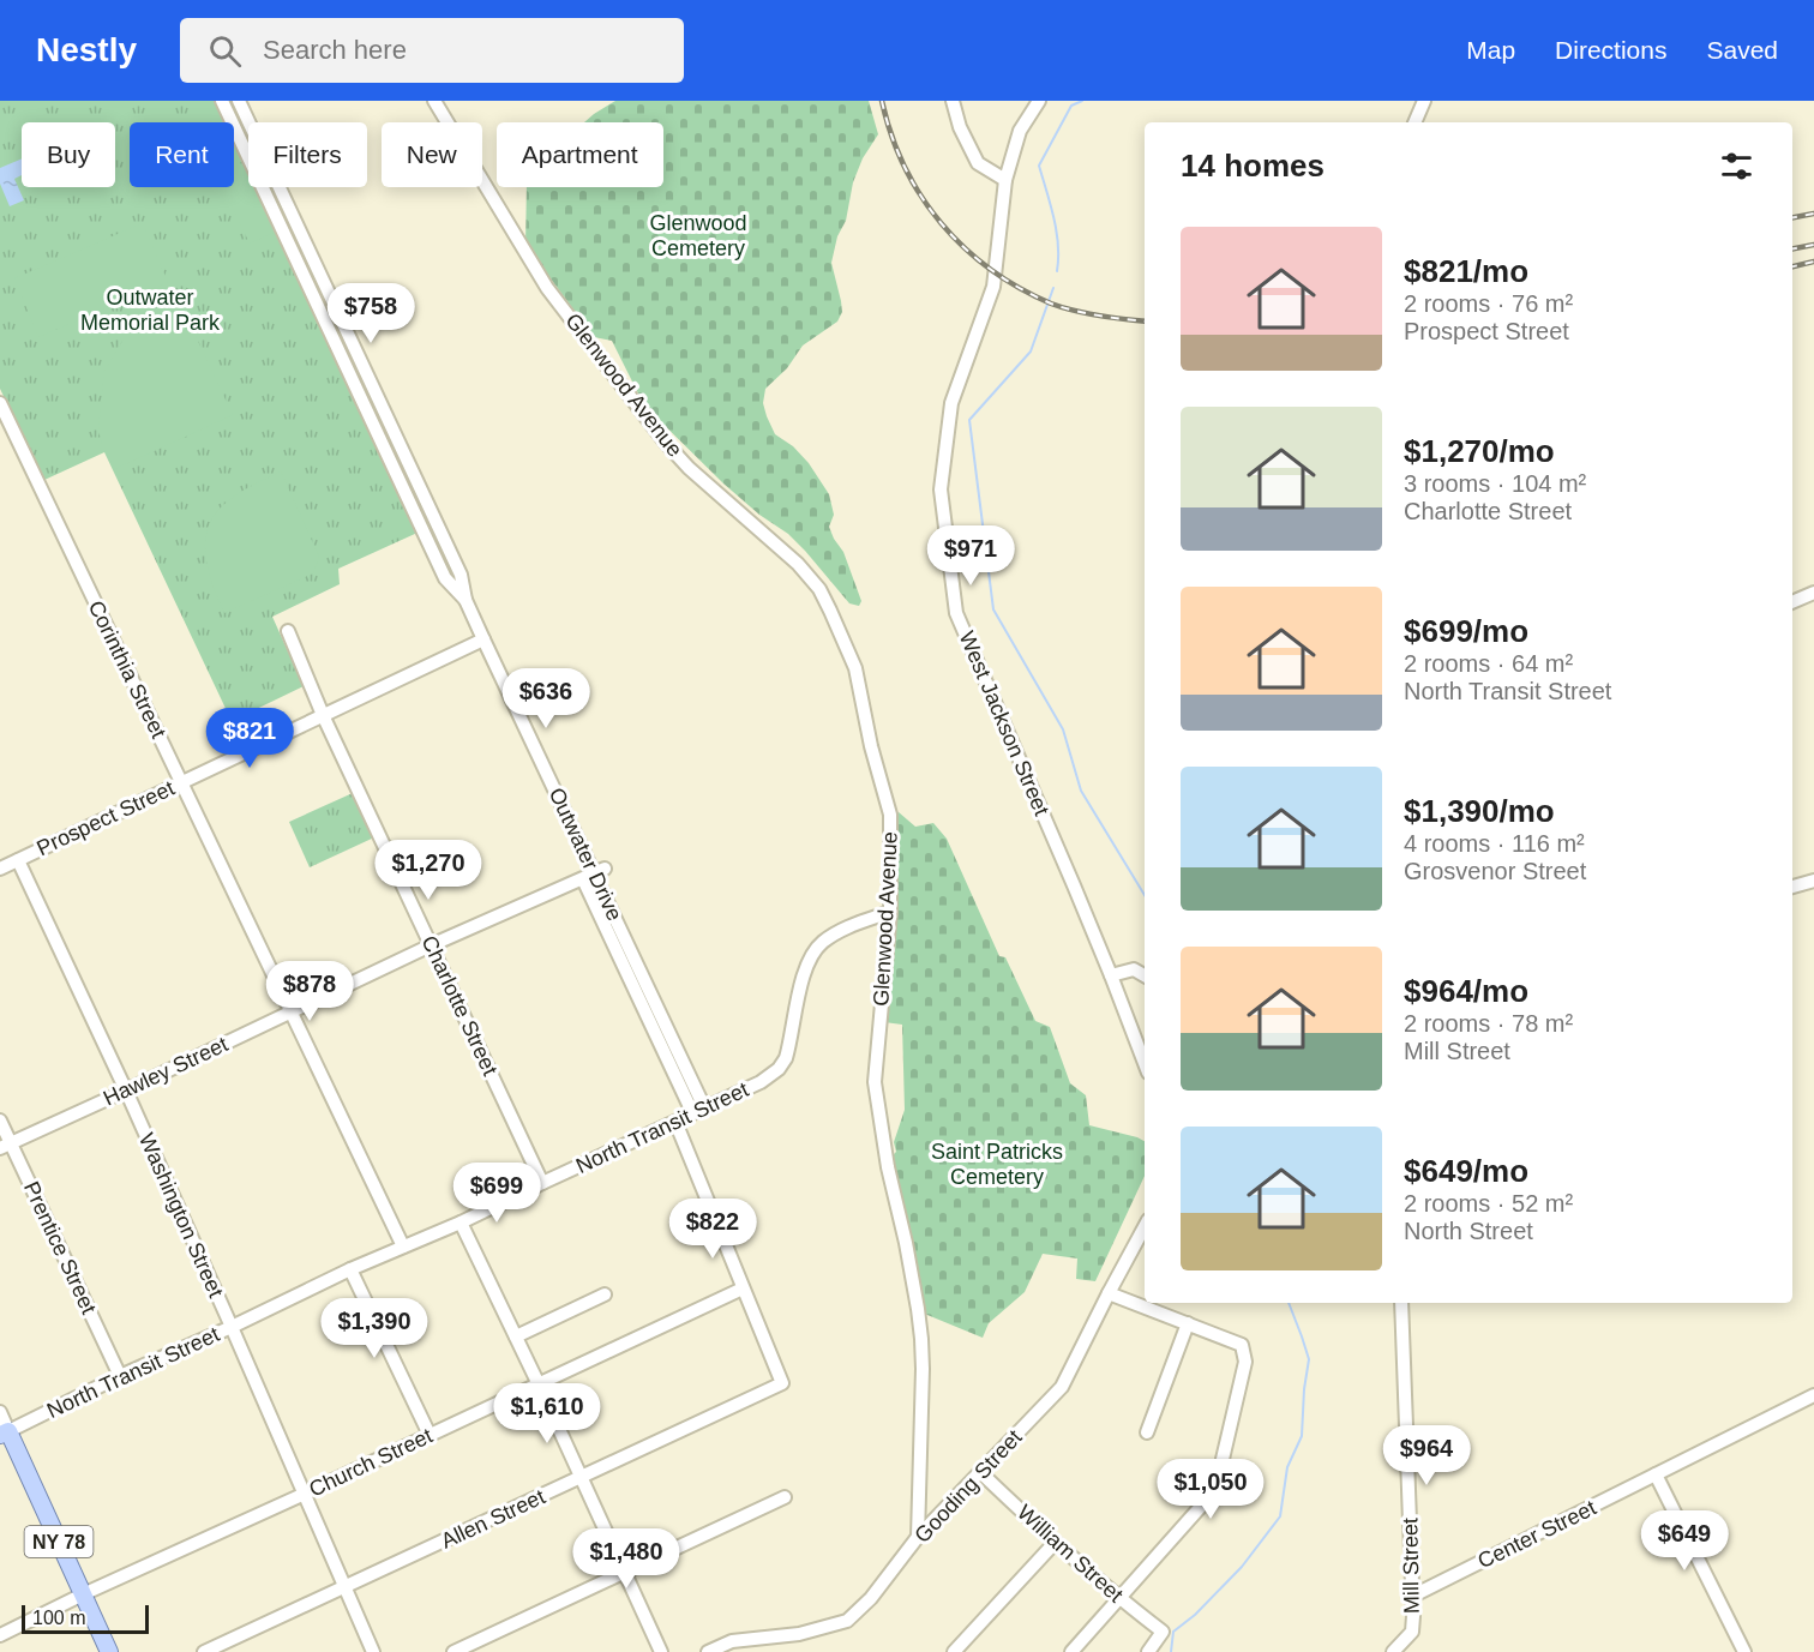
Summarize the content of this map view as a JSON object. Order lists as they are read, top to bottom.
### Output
{
  "streets": {
    "main road": ["NY 78"],
    "street": [
      "Glenwood Avenue",
      "Corinthia Street",
      "West Jackson Street",
      "Prospect Street",
      "Outwater Drive",
      "Charlotte Street",
      "Hawley Street",
      "North Transit Street",
      "Washington Street",
      "Prentice Street",
      "Church Street",
      "Gooding Street",
      "Allen Street",
      "Center Street",
      "William Street",
      "Mill Street"
    ]
  },
  "crossings": [
    ["Glenwood Avenue", "North Transit Street"],
    ["Glenwood Avenue", "Gooding Street"],
    ["Corinthia Street", "Prospect Street"],
    ["Corinthia Street", "Hawley Street"],
    ["Corinthia Street", "North Transit Street"],
    ["Prospect Street", "Outwater Drive"],
    ["Prospect Street", "Charlotte Street"],
    ["Prospect Street", "Washington Street"],
    ["Outwater Drive", "Hawley Street"],
    ["Outwater Drive", "North Transit Street"],
    ["Charlotte Street", "Hawley Street"],
    ["Charlotte Street", "North Transit Street"],
    ["Hawley Street", "Washington Street"],
    ["Hawley Street", "Prentice Street"],
    ["North Transit Street", "Washington Street"],
    ["North Transit Street", "Prentice Street"],
    ["North Transit Street", "NY 78"],
    ["Washington Street", "Church Street"],
    ["Washington Street", "Allen Street"],
    ["Church Street", "Allen Street"],
    ["Church Street", "NY 78"],
    ["Gooding Street", "William Street"],
    ["Center Street", "Mill Street"]
  ],
  "parks": ["Glenwood Cemetery", "Outwater Memorial Park", "Saint Patricks Cemetery"],
  "scale_bar": "100 m",
  "page": {
    "header": "Nestly",
    "search": "Search here",
    "nav": ["Map", "Directions", "Saved"],
    "chip": [
      "Buy",
      "Rent",
      "Filters",
      "New",
      "Apartment"
    ],
    "heading": "14 homes",
    "list": [
      {
        "name": "$821/mo",
        "note": "2 rooms · 76 m² · Prospect Street"
      },
      {
        "name": "$1,270/mo",
        "note": "3 rooms · 104 m² · Charlotte Street"
      },
      {
        "name": "$699/mo",
        "note": "2 rooms · 64 m² · North Transit Street"
      },
      {
        "name": "$1,390/mo",
        "note": "4 rooms · 116 m² · Grosvenor Street"
      },
      {
        "name": "$964/mo",
        "note": "2 rooms · 78 m² · Mill Street"
      },
      {
        "name": "$649/mo",
        "note": "2 rooms · 52 m² · North Street"
      }
    ],
    "price": [
      "$758",
      "$971",
      "$636",
      "$821",
      "$1,270",
      "$878",
      "$699",
      "$822",
      "$1,390",
      "$1,610",
      "$964",
      "$1,050",
      "$649",
      "$1,480"
    ],
    "scale": "100 m"
  }
}
